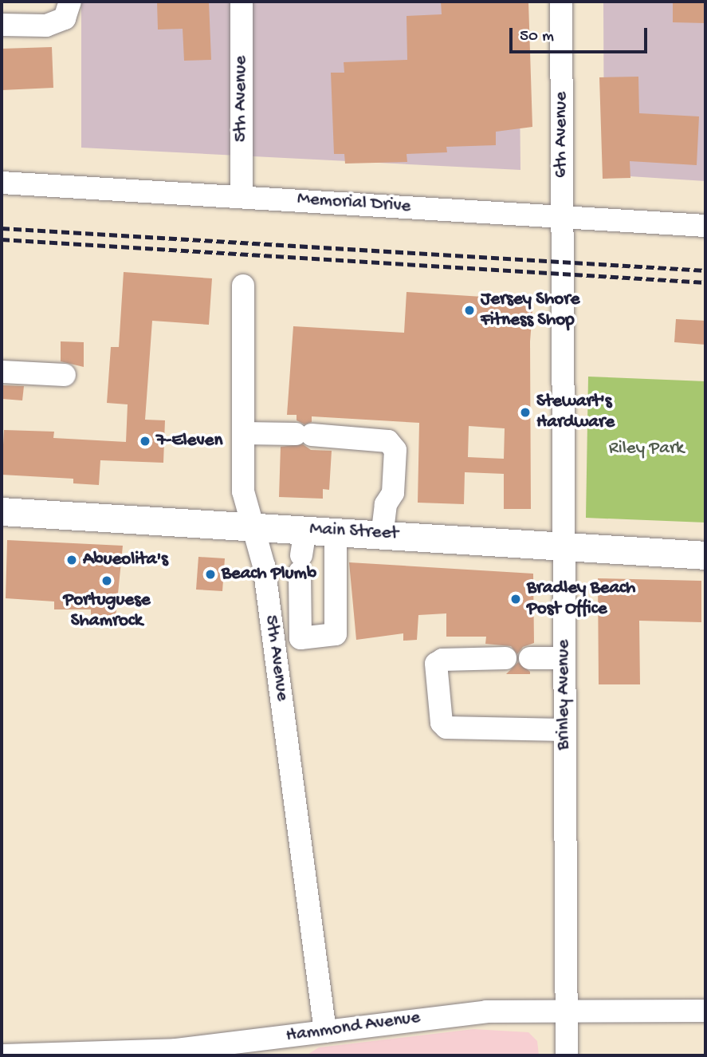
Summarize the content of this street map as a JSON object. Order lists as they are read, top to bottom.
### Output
{
  "streets": {
    "main road": ["Main Street"],
    "street": [
      "5th Avenue",
      "6th Avenue",
      "Memorial Drive",
      "Brinley Avenue",
      "Hammond Avenue"
    ]
  },
  "crossings": [
    ["5th Avenue", "Memorial Drive"],
    ["5th Avenue", "Main Street"],
    ["5th Avenue", "Hammond Avenue"],
    ["6th Avenue", "Memorial Drive"],
    ["6th Avenue", "Brinley Avenue"],
    ["Main Street", "Brinley Avenue"],
    ["Brinley Avenue", "Hammond Avenue"]
  ],
  "parks": ["Riley Park"],
  "places": [
    "Jersey Shore Fitness Shop",
    "Stewart's Hardware",
    "7-Eleven",
    "Abueolita's",
    "Beach Plumb",
    "Portuguese Shamrock",
    "Bradley Beach Post Office"
  ],
  "scale_bar": "50 m"
}
